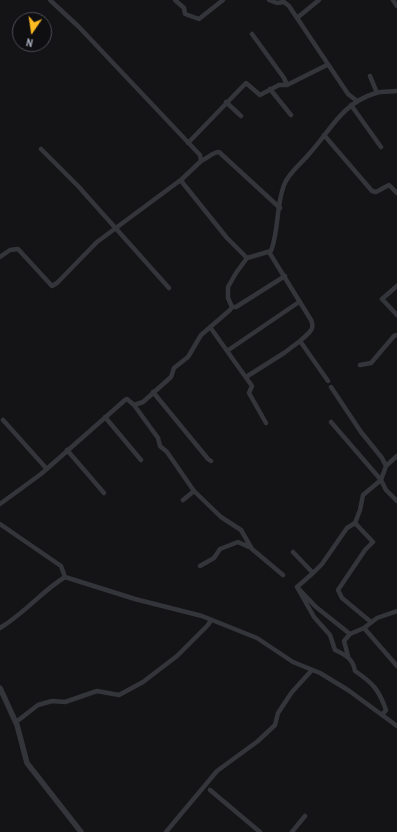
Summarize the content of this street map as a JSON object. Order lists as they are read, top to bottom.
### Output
{
  "north": "bottom"
}
